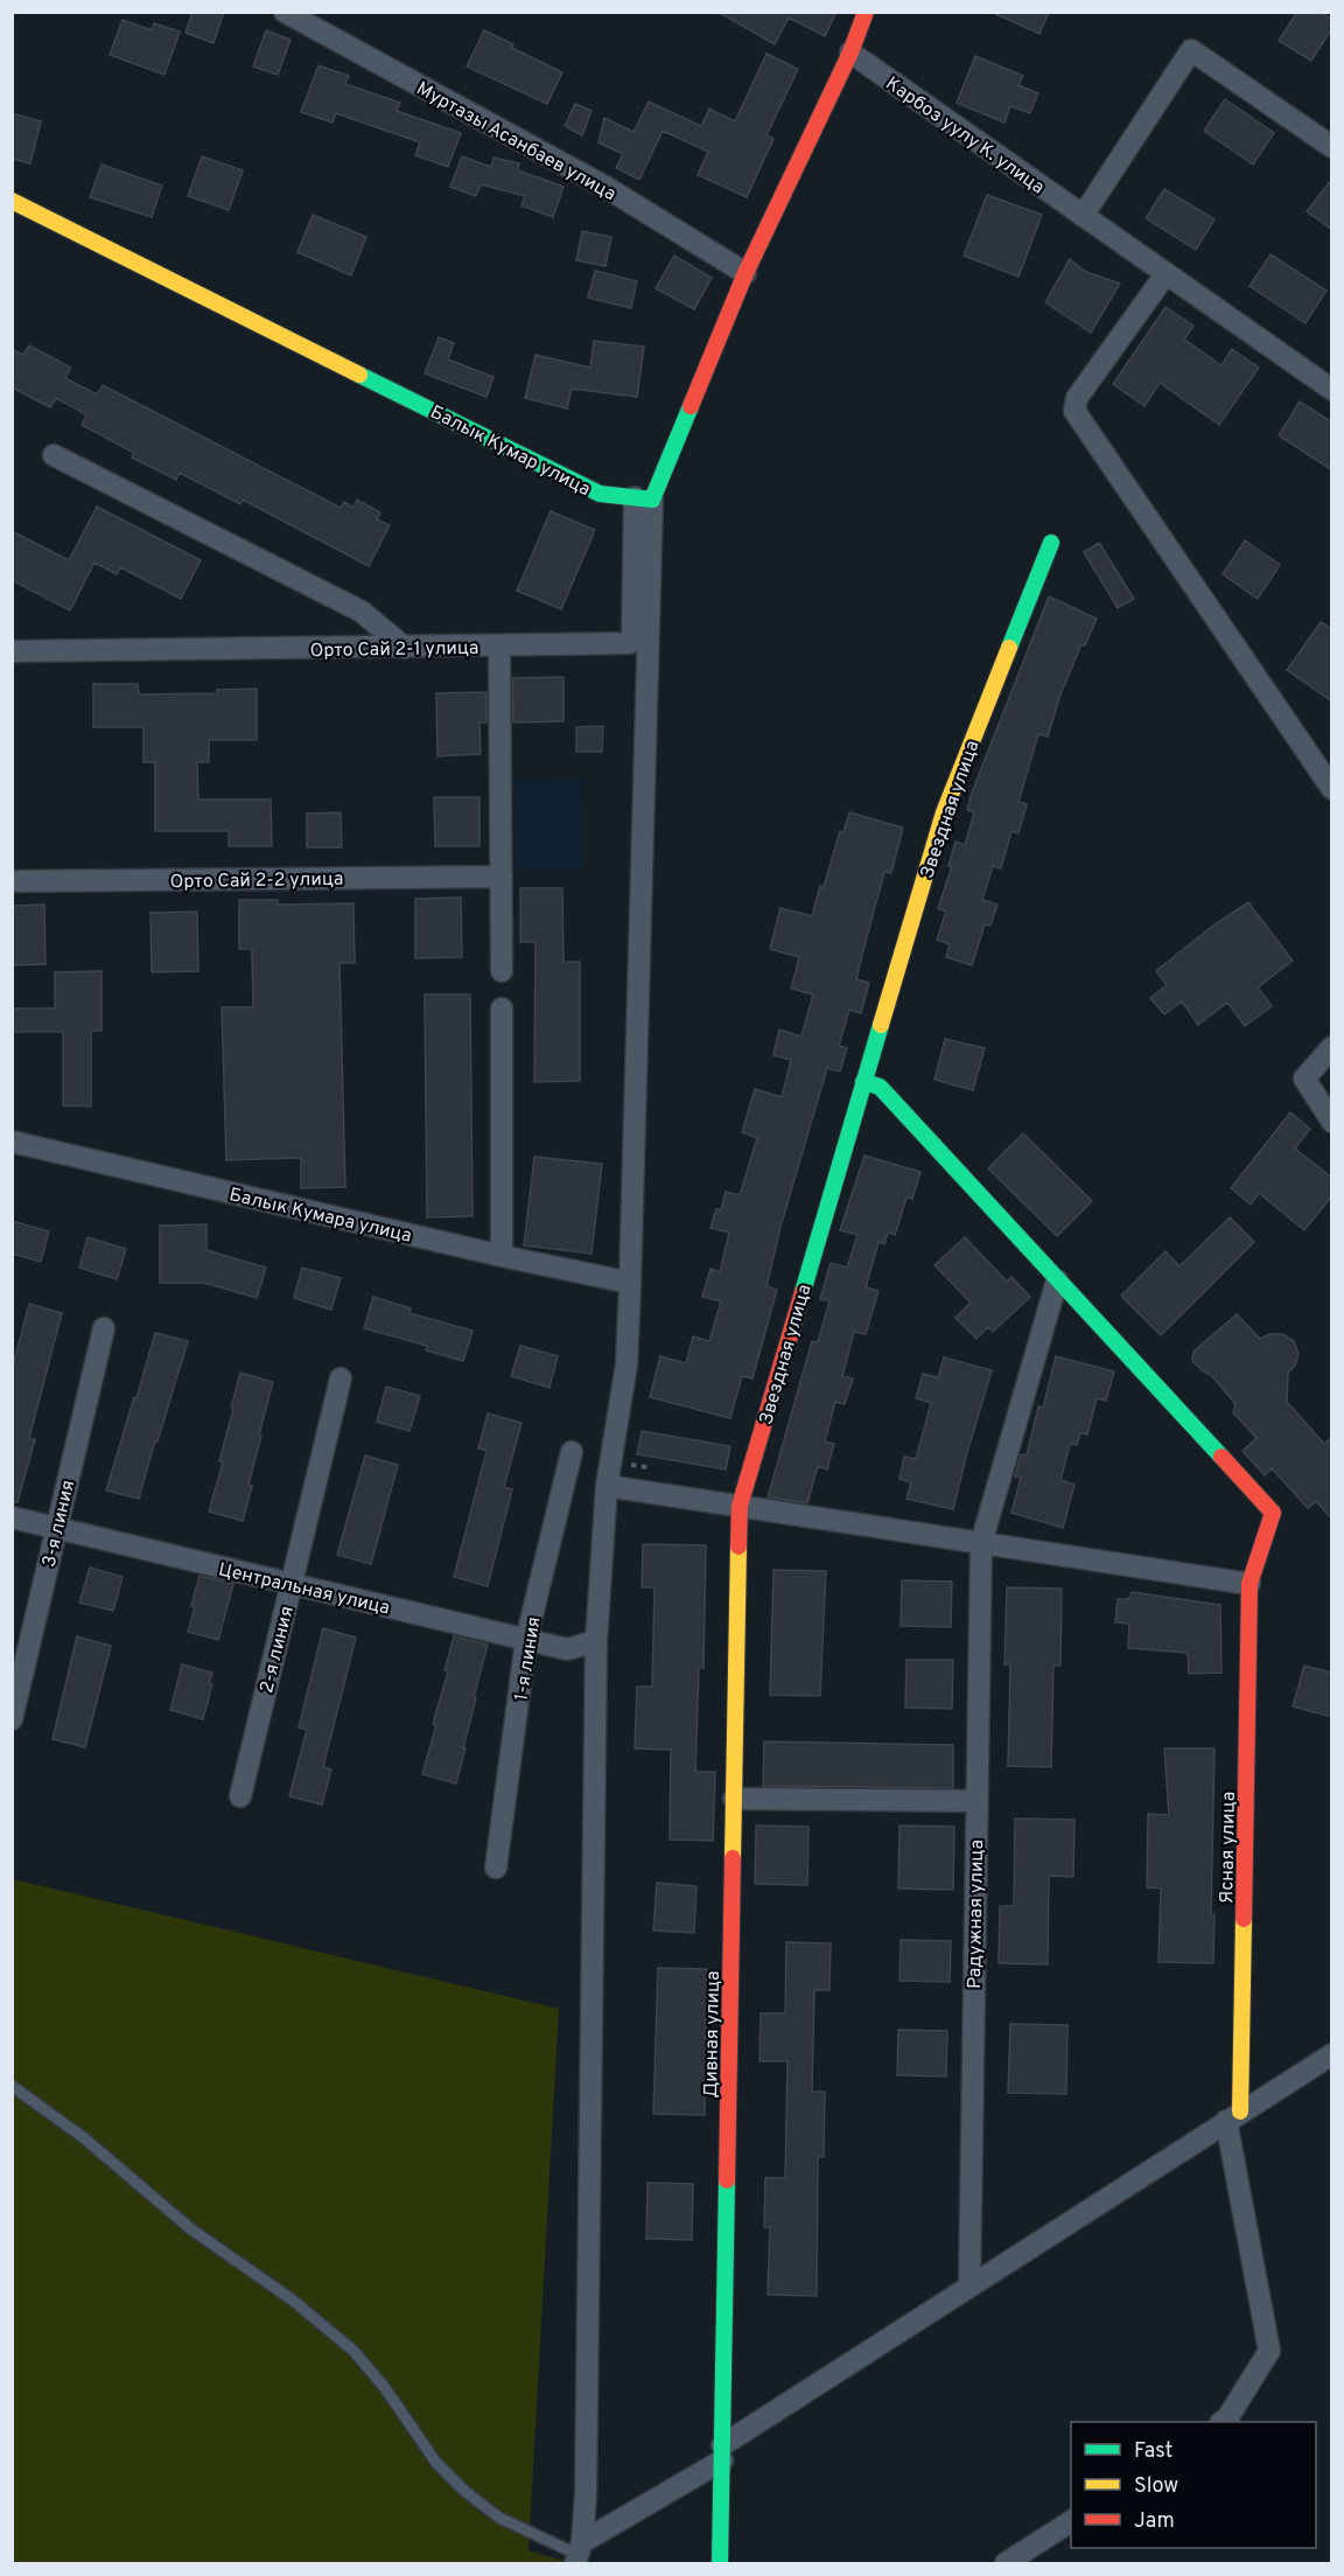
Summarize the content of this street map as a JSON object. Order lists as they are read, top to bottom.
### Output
{
  "streets": {
    "street": [
      "Карбоз уулу К. улица",
      "Муртазы Асанбаев улица",
      "Балык Кумар улица",
      "Орто Сай 2-1 улица",
      "Звездная улица",
      "Орто Сай 2-2 улица",
      "Балык Кумара улица",
      "3-я линия",
      "Центральная улица",
      "2-я линия",
      "1-я линия",
      "Ясная улица",
      "Радужная улица",
      "Дивная улица"
    ]
  },
  "crossings": [
    ["Балык Кумар улица", "Орто Сай 2-1 улица"],
    ["Звездная улица", "Дивная улица"],
    ["3-я линия", "Центральная улица"],
    ["Центральная улица", "2-я линия"],
    ["Центральная улица", "1-я линия"]
  ],
  "legend": ["Fast", "Slow", "Jam"]
}
